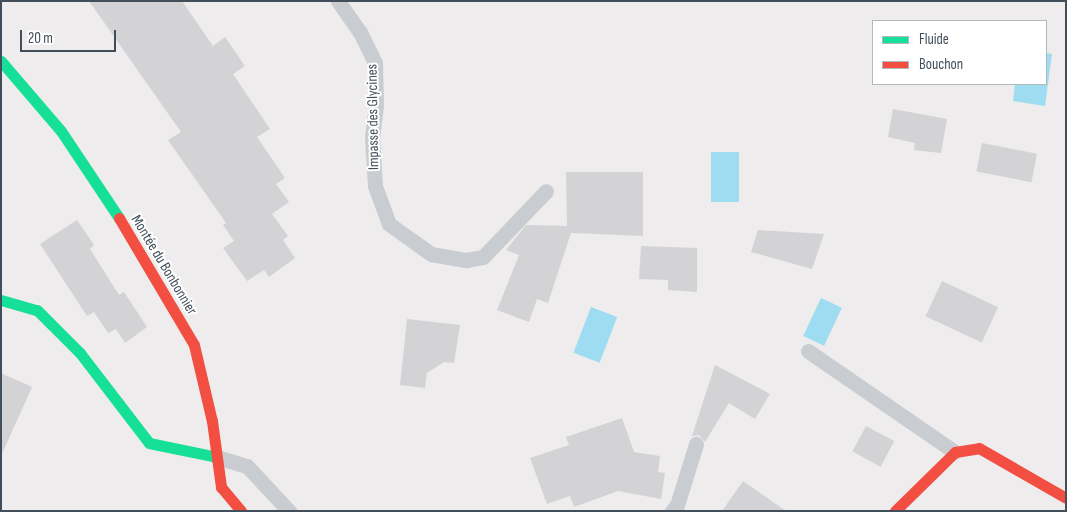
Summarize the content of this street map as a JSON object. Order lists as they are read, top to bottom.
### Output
{
  "streets": {
    "street": ["Montée du Bonbonnier"],
    "lane": ["Impasse des Glycines"]
  },
  "legend": ["Fluide", "Bouchon"],
  "scale_bar": "20 m"
}
